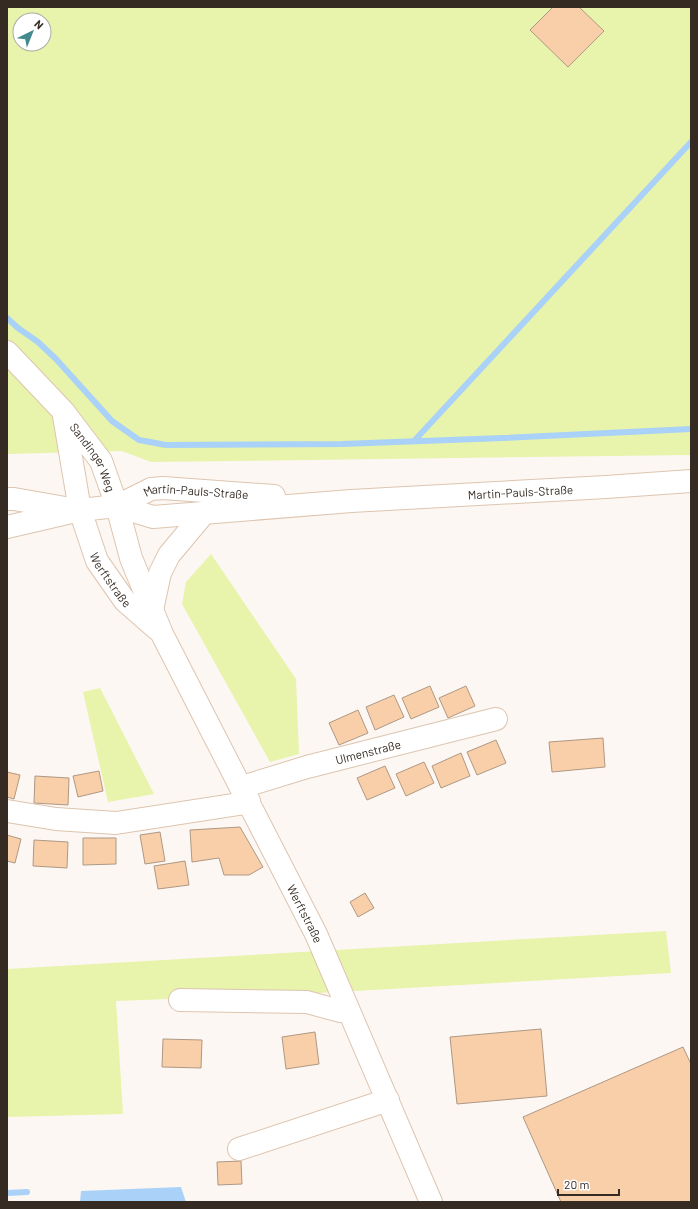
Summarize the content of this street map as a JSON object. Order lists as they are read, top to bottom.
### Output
{
  "streets": {
    "street": [
      "Sandinger Weg",
      "Martin-Pauls-Straße",
      "Werftstraße",
      "Ulmenstraße"
    ]
  },
  "crossings": [
    ["Sandinger Weg", "Martin-Pauls-Straße"],
    ["Sandinger Weg", "Werftstraße"],
    ["Martin-Pauls-Straße", "Werftstraße"],
    ["Werftstraße", "Ulmenstraße"]
  ],
  "scale_bar": "20 m",
  "north": "top right"
}
